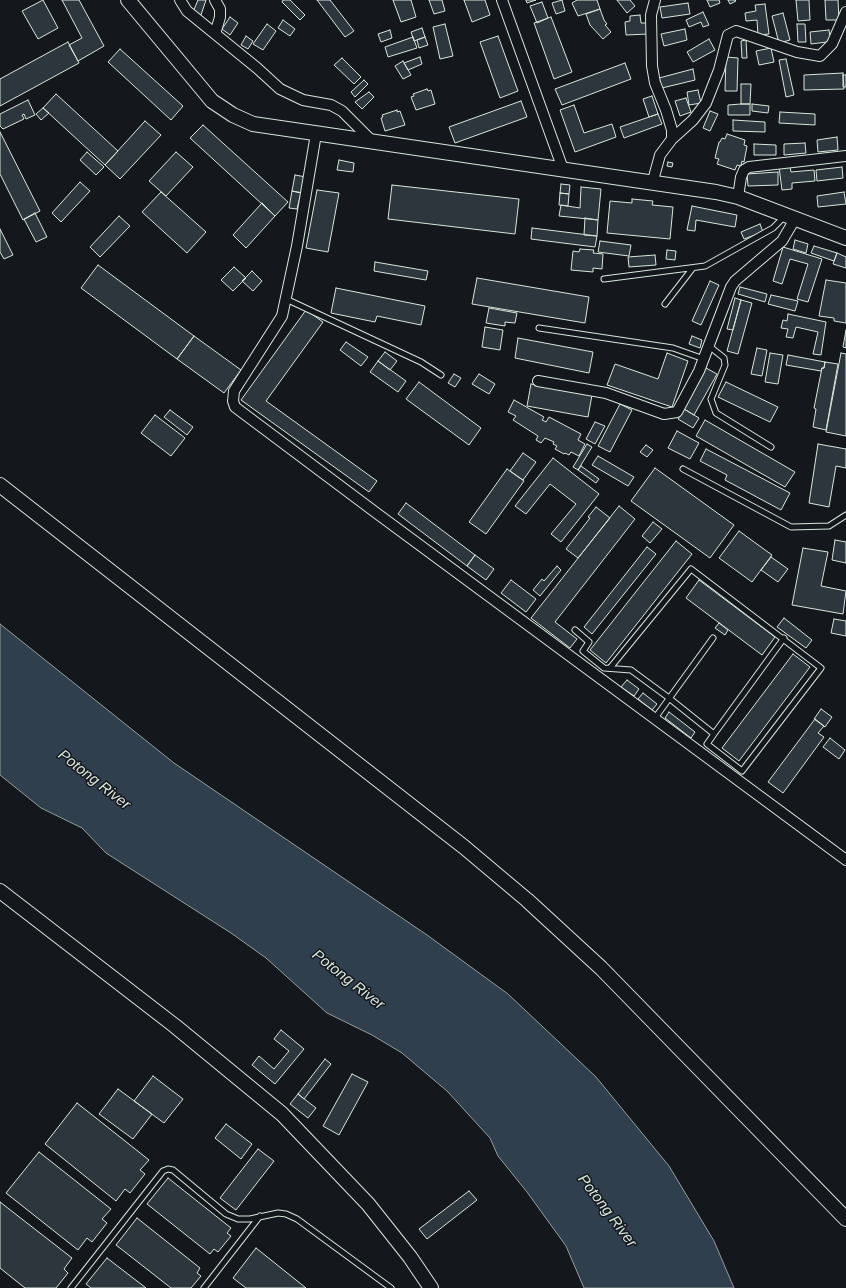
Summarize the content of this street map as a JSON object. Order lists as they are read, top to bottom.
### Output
{
  "water": ["Potong River"]
}
